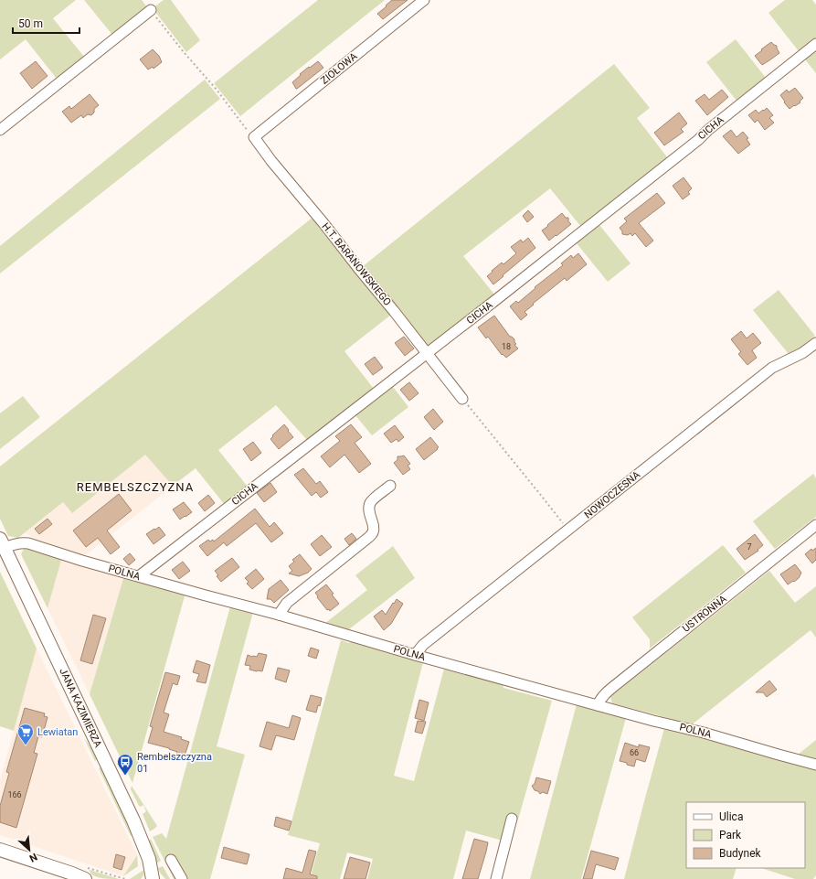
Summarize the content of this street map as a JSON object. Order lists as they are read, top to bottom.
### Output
{
  "streets": {
    "main road": ["JANA KAZIMIERZA"],
    "street": [
      "ZIOŁOWA",
      "CICHA",
      "H.T. BARANOWSKIEGO",
      "NOWOCZESNA",
      "POLNA",
      "USTRONNA"
    ]
  },
  "crossings": [
    ["ZIOŁOWA", "H.T. BARANOWSKIEGO"],
    ["CICHA", "H.T. BARANOWSKIEGO"],
    ["CICHA", "POLNA"],
    ["NOWOCZESNA", "POLNA"],
    ["POLNA", "USTRONNA"],
    ["POLNA", "JANA KAZIMIERZA"]
  ],
  "districts": ["REMBELSZCZYZNA"],
  "places": {
    "supermarket": ["Lewiatan"],
    "bus stop": ["Rembelszczyzna 01"]
  },
  "house_numbers": [
    "18",
    "7",
    "66",
    "166"
  ],
  "legend": ["Ulica", "Park", "Budynek"],
  "scale_bar": "50 m",
  "north": "bottom right"
}
